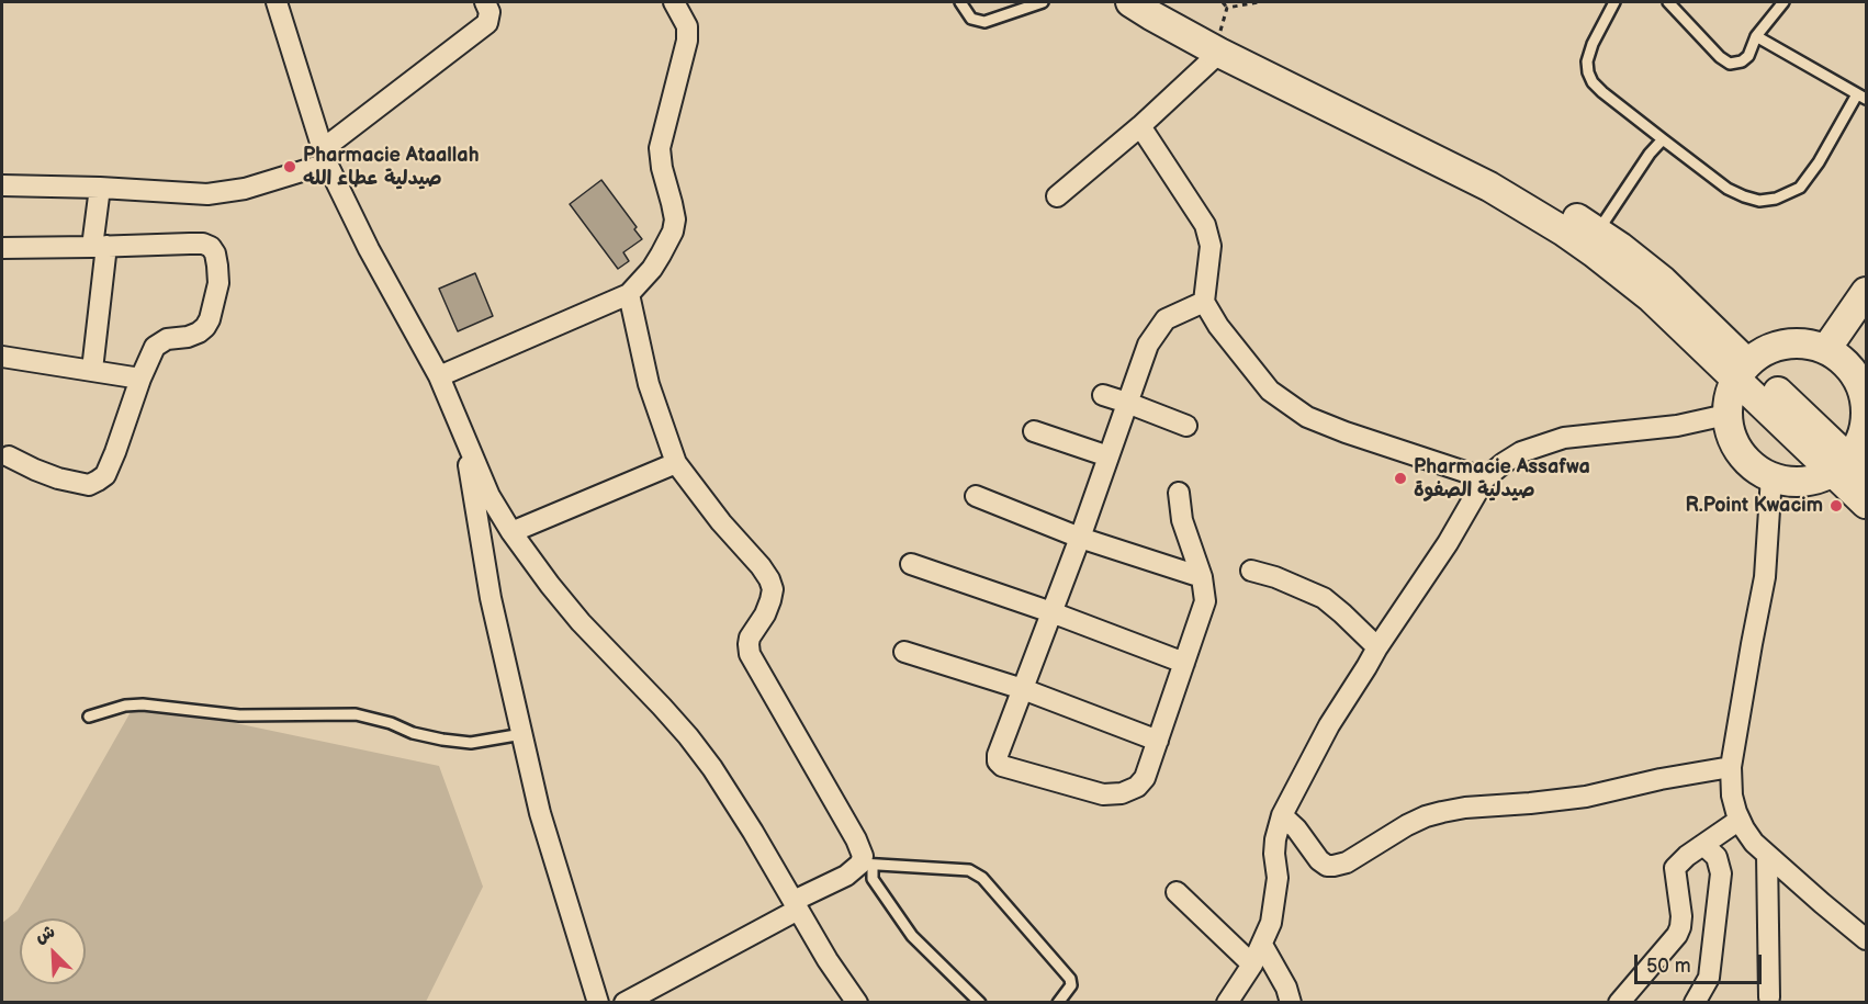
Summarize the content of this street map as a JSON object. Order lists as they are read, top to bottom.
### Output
{
  "places": ["Pharmacie Ataallah صيدلية عطاء الله", "Pharmacie Assafwa صيدلية الصفوة", "R.Point Kwacim"],
  "scale_bar": "50 m",
  "north": "top left"
}
